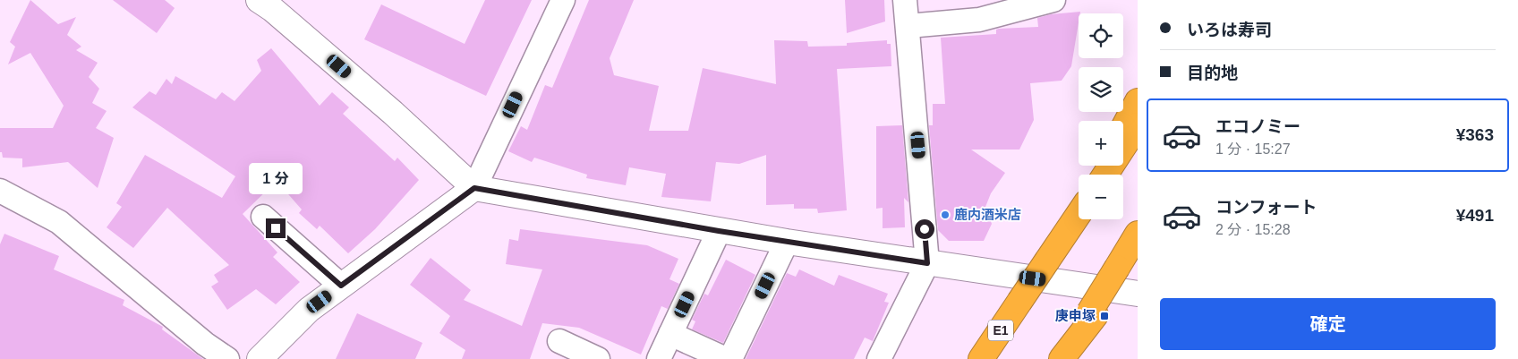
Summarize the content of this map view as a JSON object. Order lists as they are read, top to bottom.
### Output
{
  "streets": {
    "highway": ["E1"]
  },
  "places": {
    "other": ["鹿内酒米店"],
    "transit": ["庚申塚"]
  },
  "page": {
    "banner": ["いろは寿司", "目的地"],
    "map_buttons": ["+", "−"],
    "list": [
      {
        "name": "エコノミー",
        "note": "1 分 · 15:27",
        "value": "¥363"
      },
      {
        "name": "コンフォート",
        "note": "2 分 · 15:28",
        "value": "¥491"
      }
    ],
    "bubble": "1 分",
    "buttons": "確定"
  }
}
